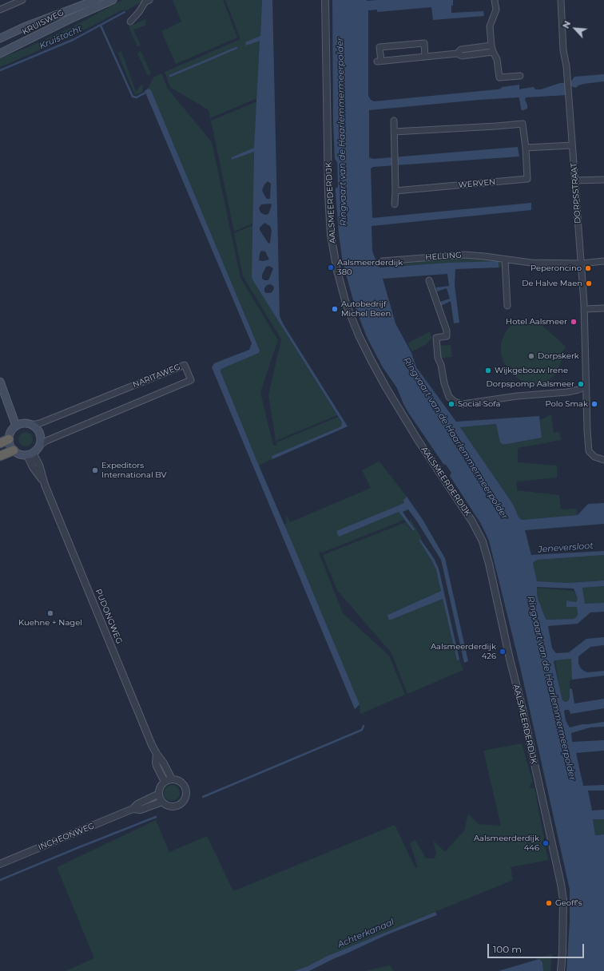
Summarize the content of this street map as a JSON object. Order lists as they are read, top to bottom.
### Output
{
  "streets": {
    "main road": ["KRUISWEG"],
    "street": [
      "WERVEN",
      "DORPSSTRAAT",
      "AALSMEERDERDIJK",
      "HELLING",
      "NARITAWEG",
      "PUDONGWEG",
      "INCHEONWEG"
    ]
  },
  "crossings": [
    ["DORPSSTRAAT", "HELLING"],
    ["NARITAWEG", "PUDONGWEG"],
    ["PUDONGWEG", "INCHEONWEG"]
  ],
  "water": [
    "Kruistocht",
    "Ringvaart van de Haarlemmermeerpolder",
    "Jeneversloot",
    "Achterkanaal"
  ],
  "places": [
    "Aalsmeerderdijk 380",
    "Peperoncino",
    "De Halve Maen",
    "Autobedrijf Michel Been",
    "Hotel Aalsmeer",
    "Dorpskerk",
    "Wijkgebouw Irene",
    "Dorpspomp Aalsmeer",
    "Social Sofa",
    "Polo Smak",
    "Expeditors International BV",
    "Kuehne + Nagel",
    "Aalsmeerderdijk 426",
    "Aalsmeerderdijk 446",
    "Geoff's"
  ],
  "scale_bar": "100 m",
  "north": "top left"
}
